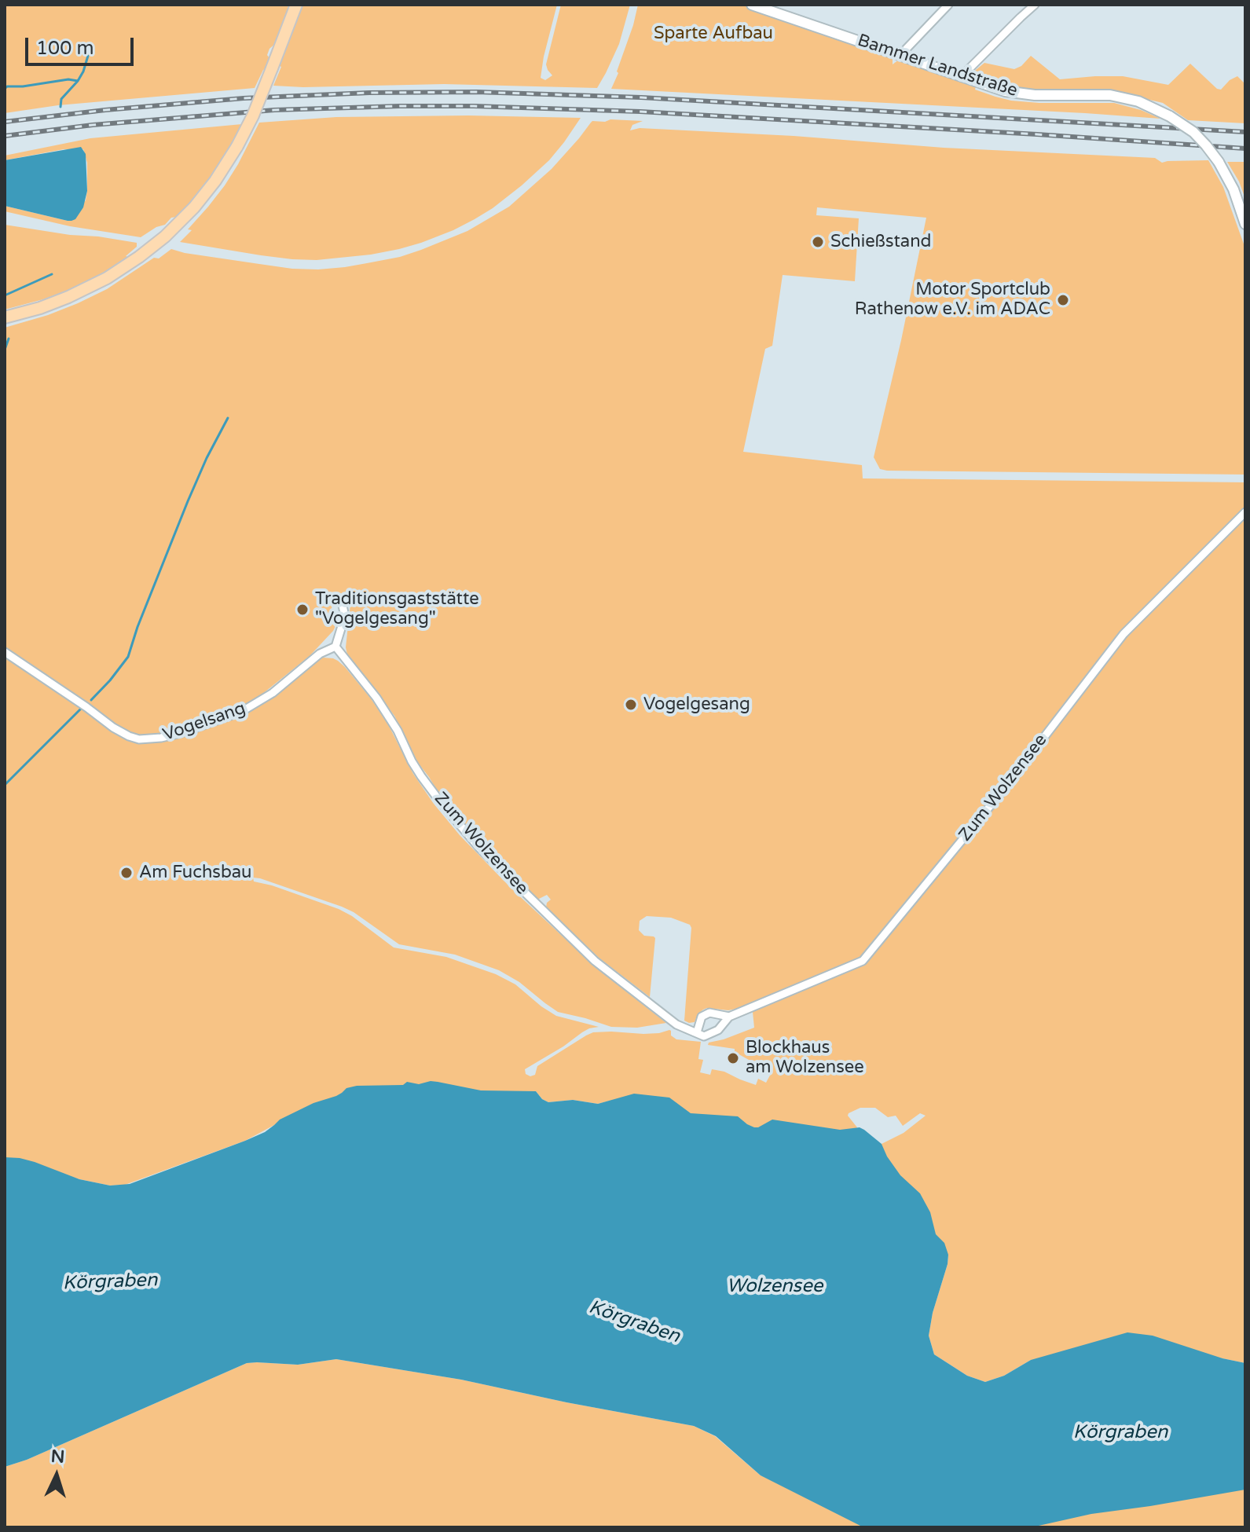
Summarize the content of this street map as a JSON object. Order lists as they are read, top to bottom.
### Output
{
  "streets": {
    "main road": ["Bammer Landstraße"],
    "street": ["Vogelsang", "Zum Wolzensee"]
  },
  "crossings": [
    ["Vogelsang", "Zum Wolzensee"]
  ],
  "water": ["Körgraben", "Wolzensee"],
  "parks": ["Sparte Aufbau"],
  "places": [
    "Schießstand",
    "Motor Sportclub Rathenow e.V. im ADAC",
    "Traditionsgaststätte \"Vogelgesang\"",
    "Vogelgesang",
    "Am Fuchsbau",
    "Blockhaus am Wolzensee"
  ],
  "scale_bar": "100 m",
  "north": "top"
}
